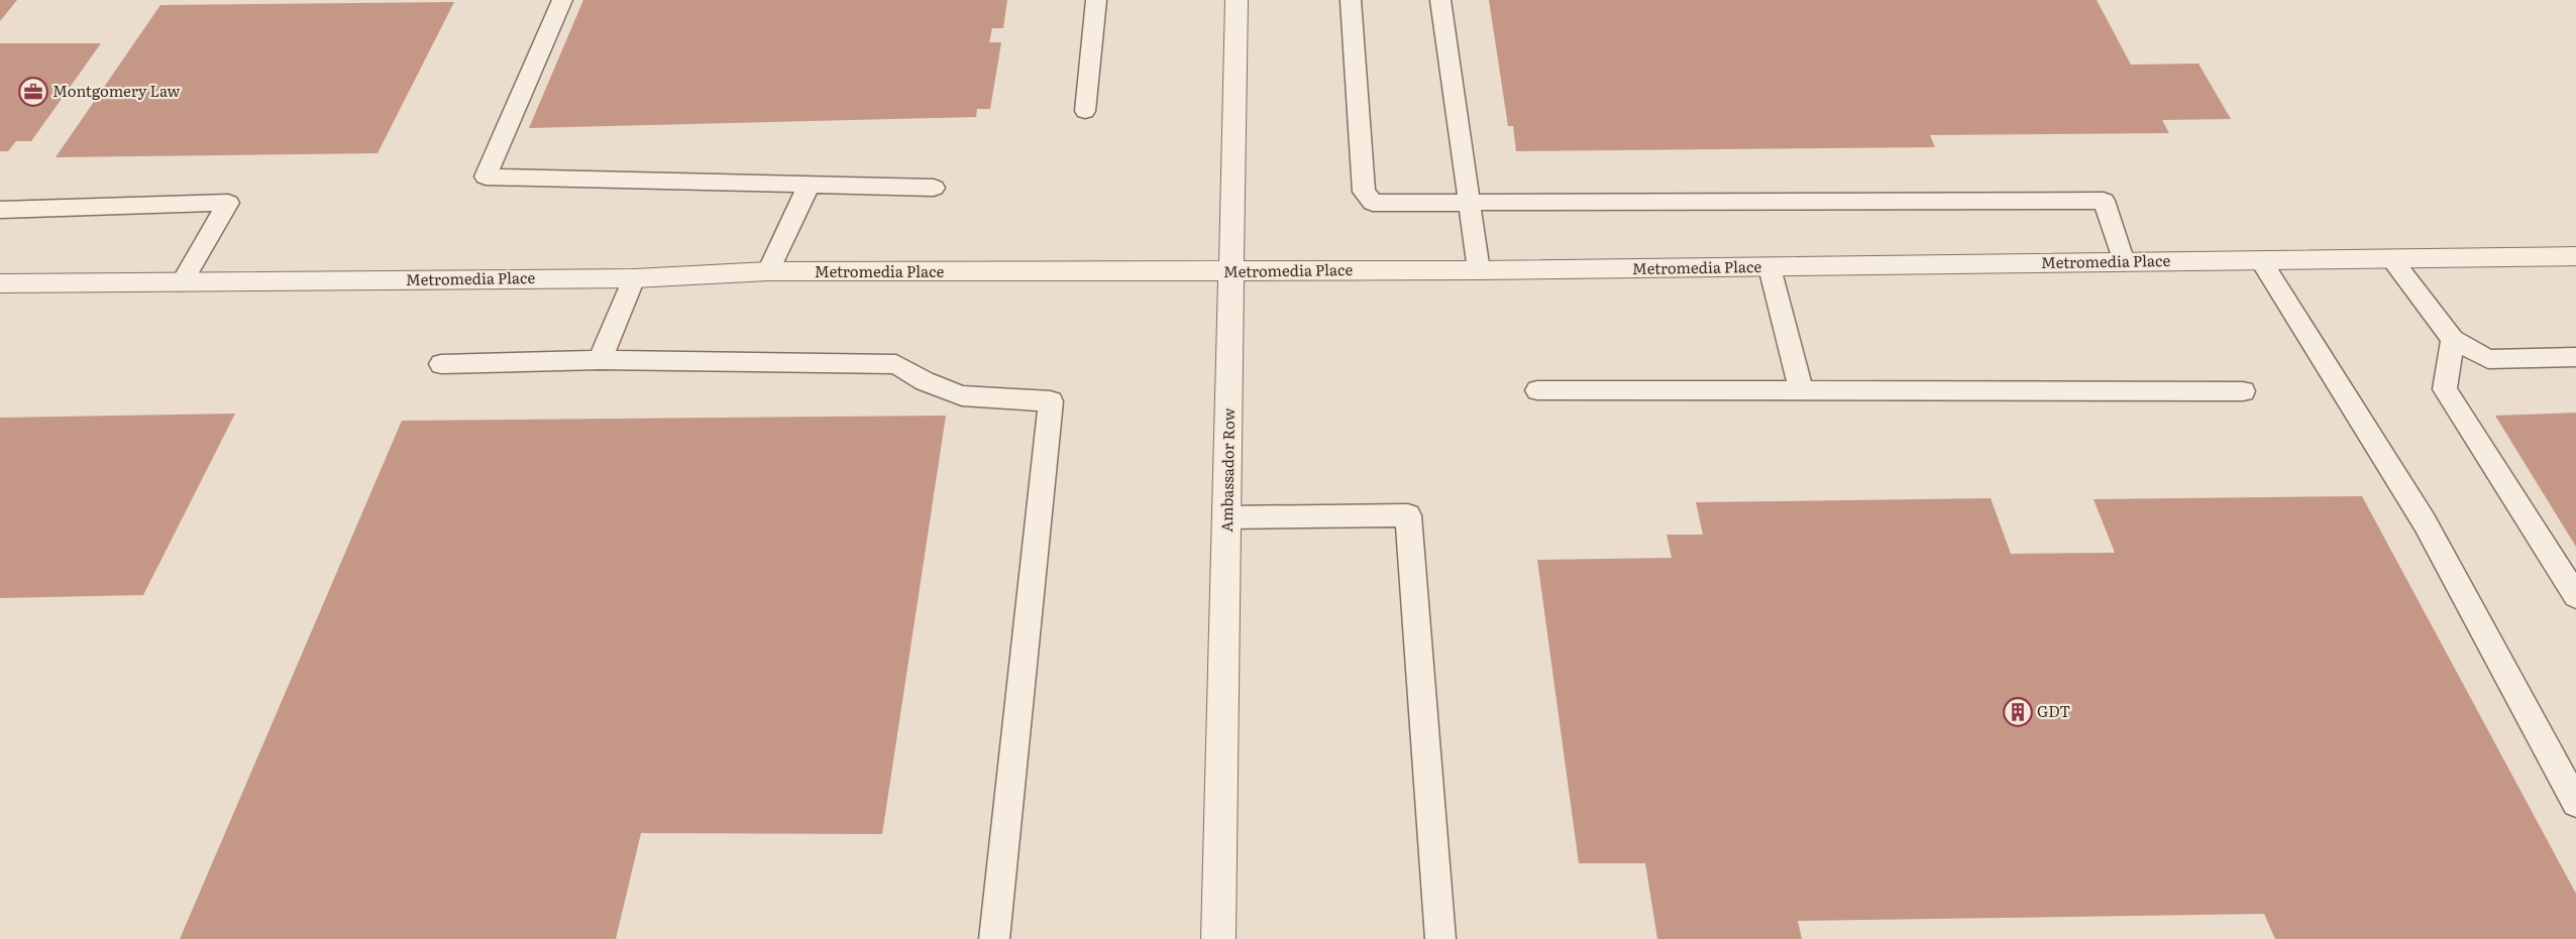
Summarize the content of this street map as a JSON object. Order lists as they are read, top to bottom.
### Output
{
  "streets": {
    "street": ["Metromedia Place", "Ambassador Row"]
  },
  "crossings": [
    ["Metromedia Place", "Ambassador Row"]
  ],
  "places": {
    "office": ["Montgomery Law"],
    "building": ["GDT"]
  }
}
